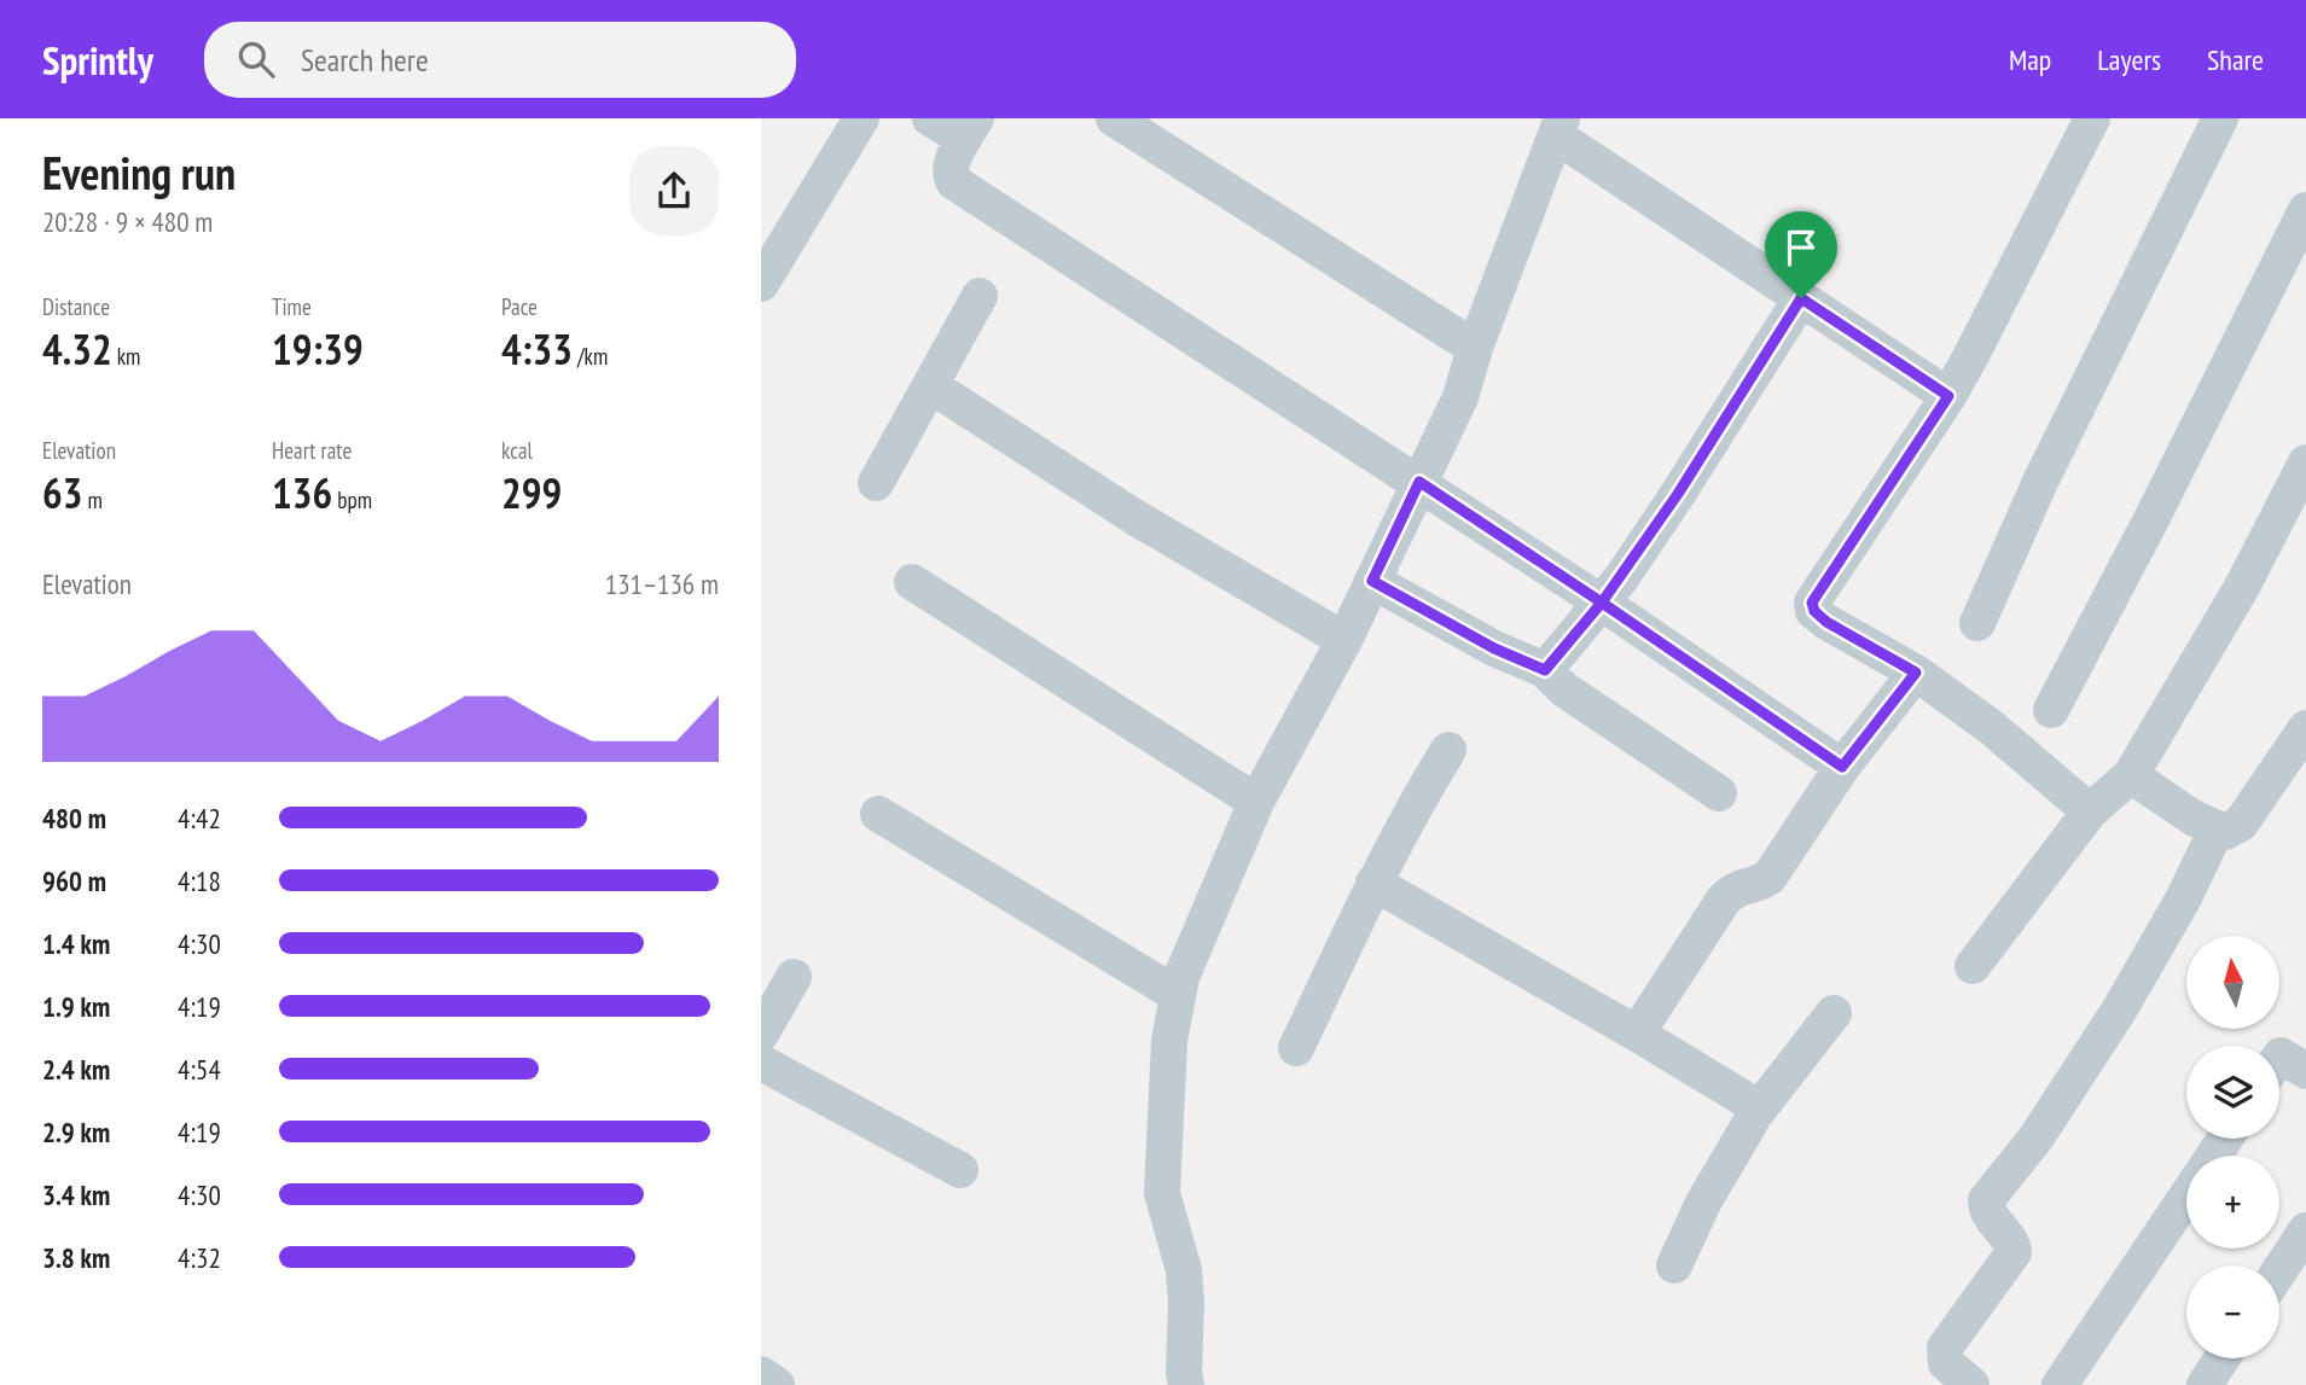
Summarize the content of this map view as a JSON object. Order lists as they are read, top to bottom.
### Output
{
  "north": "top",
  "page": {
    "header": "Sprintly",
    "search": "Search here",
    "nav": ["Map", "Layers", "Share"],
    "heading": ["Evening run", "20:28 · 9 × 480 m"],
    "stats": [
      ["Distance", "4.32 km"],
      ["Time", "19:39"],
      ["Pace", "4:33 /km"],
      ["Elevation", "63 m"],
      ["Heart rate", "136 bpm"],
      ["kcal", "299"]
    ],
    "chart": ["Elevation", "131–136 m"],
    "list": [
      {
        "name": "480 m",
        "note": "4:42"
      },
      {
        "name": "960 m",
        "note": "4:18"
      },
      {
        "name": "1.4 km",
        "note": "4:30"
      },
      {
        "name": "1.9 km",
        "note": "4:19"
      },
      {
        "name": "2.4 km",
        "note": "4:54"
      },
      {
        "name": "2.9 km",
        "note": "4:19"
      },
      {
        "name": "3.4 km",
        "note": "4:30"
      },
      {
        "name": "3.8 km",
        "note": "4:32"
      }
    ],
    "map_buttons": ["+", "−"]
  }
}
